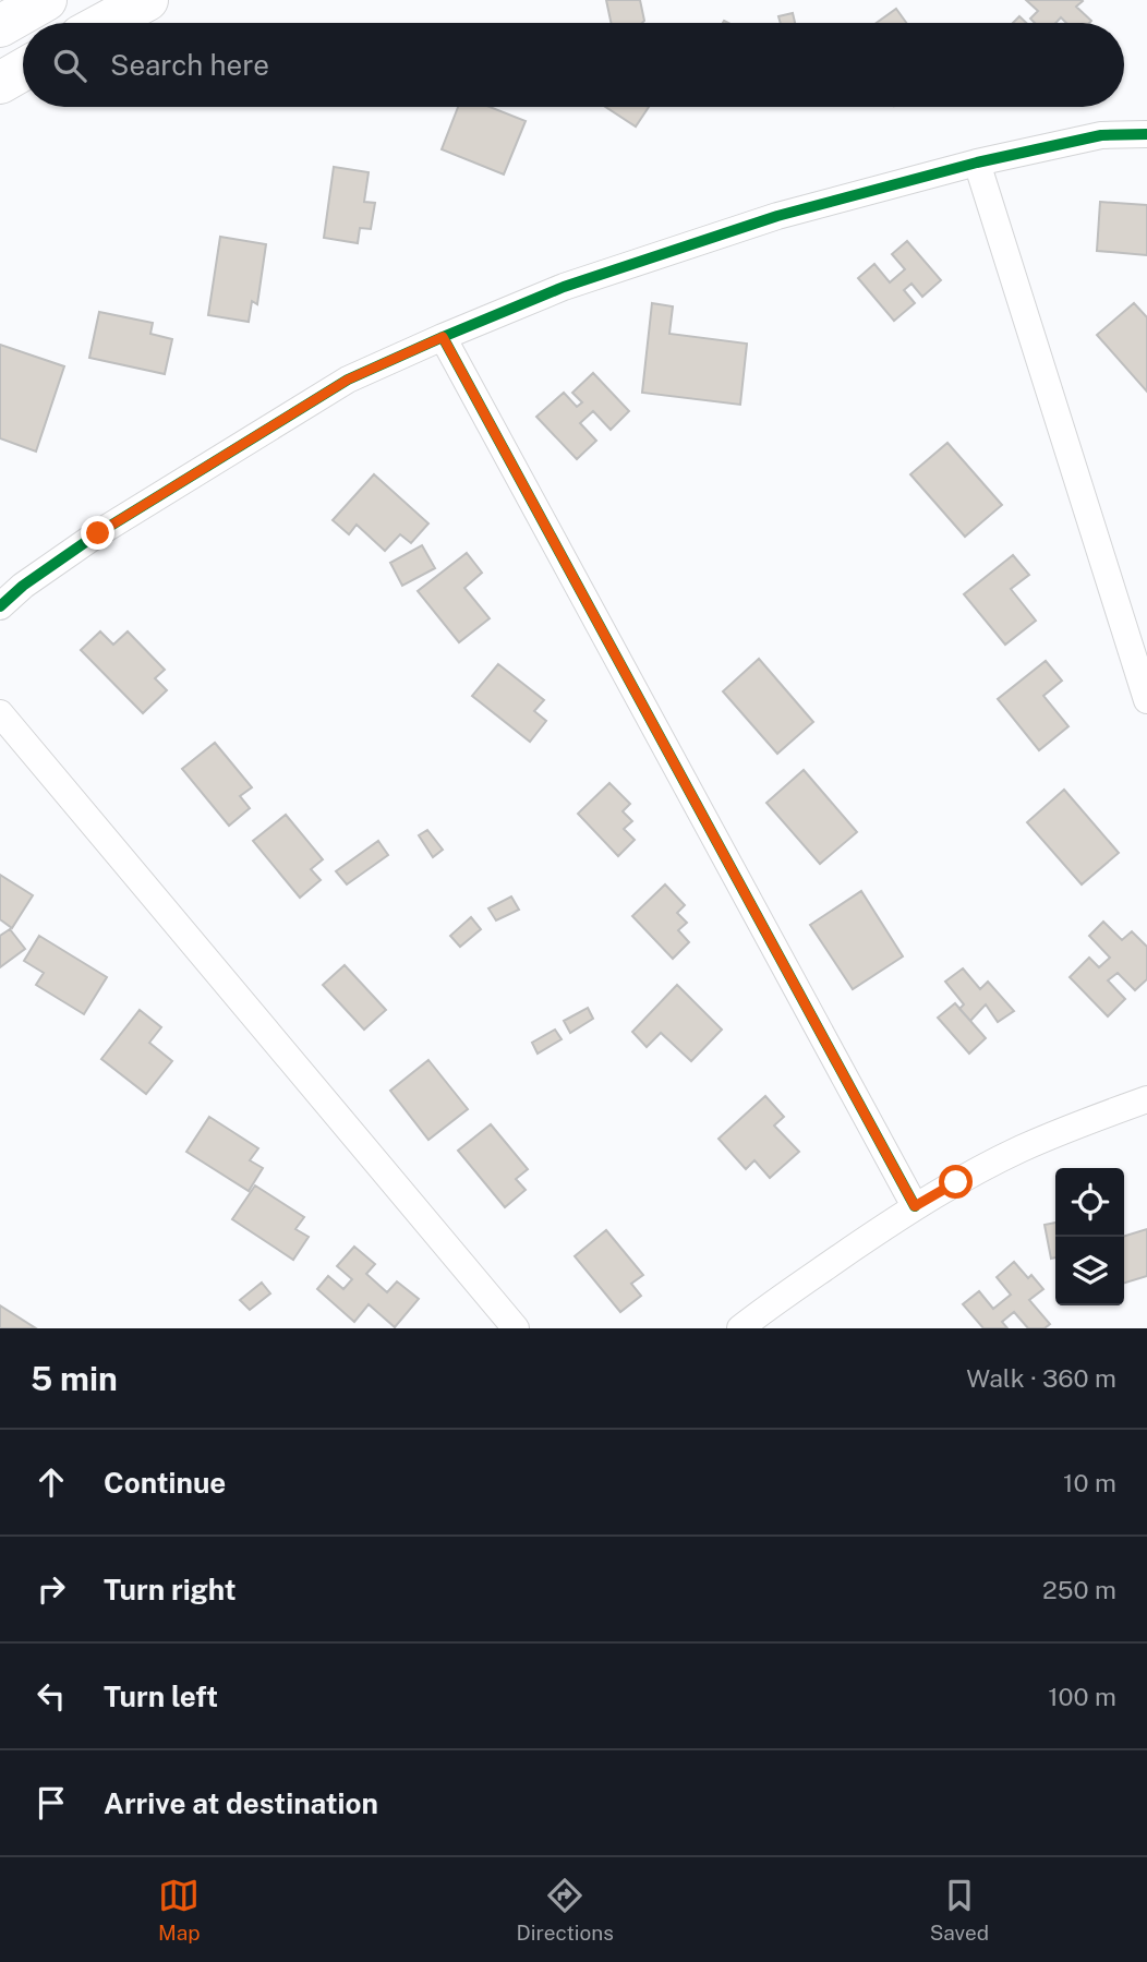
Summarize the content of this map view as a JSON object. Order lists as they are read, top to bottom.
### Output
{
  "page": {
    "search": "Search here",
    "heading": ["5 min", "Walk · 360 m"],
    "list": [
      ["Continue", "10 m"],
      ["Turn right", "250 m"],
      ["Turn left", "100 m"],
      "Arrive at destination"
    ],
    "nav": ["Map", "Directions", "Saved"]
  }
}
